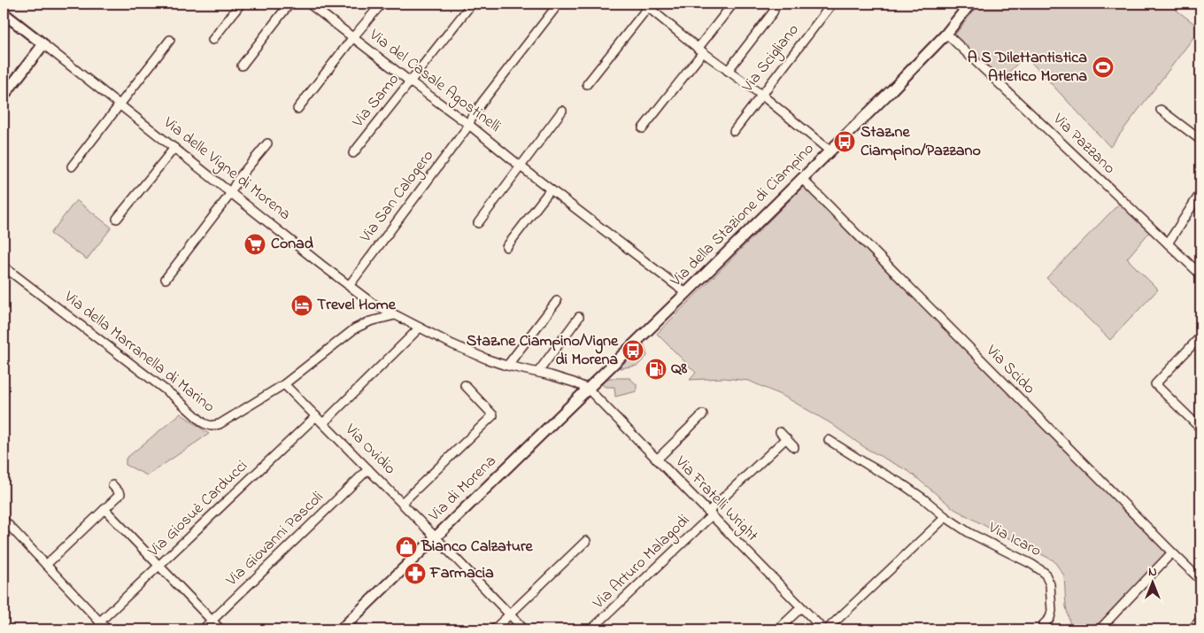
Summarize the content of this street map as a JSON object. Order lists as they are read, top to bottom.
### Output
{
  "streets": {
    "street": [
      "Via Scigliano",
      "Via del Casale Agostinelli",
      "Via Samo",
      "Via Pazzano",
      "Via delle Vigne di Morena",
      "Via San Calogero",
      "Via della Stazione di Ciampino",
      "Via della Marranella di Marino",
      "Via Scido",
      "Via Ovidio",
      "Via di Morena",
      "Via Fratelli Wright",
      "Via Giosuè Carducci",
      "Via Giovanni Pascoli",
      "Via Icaro",
      "Via Arturo Malagodi"
    ]
  },
  "crossings": [
    ["Via del Casale Agostinelli", "Via Samo"],
    ["Via del Casale Agostinelli", "Via San Calogero"],
    ["Via del Casale Agostinelli", "Via della Stazione di Ciampino"],
    ["Via Pazzano", "Via della Stazione di Ciampino"],
    ["Via delle Vigne di Morena", "Via San Calogero"],
    ["Via delle Vigne di Morena", "Via della Stazione di Ciampino"],
    ["Via delle Vigne di Morena", "Via della Marranella di Marino"],
    ["Via delle Vigne di Morena", "Via di Morena"],
    ["Via delle Vigne di Morena", "Via Fratelli Wright"],
    ["Via della Stazione di Ciampino", "Via Scido"],
    ["Via della Stazione di Ciampino", "Via di Morena"],
    ["Via della Stazione di Ciampino", "Via Fratelli Wright"],
    ["Via della Marranella di Marino", "Via Ovidio"],
    ["Via Ovidio", "Via di Morena"],
    ["Via Ovidio", "Via Giosuè Carducci"],
    ["Via Ovidio", "Via Giovanni Pascoli"],
    ["Via di Morena", "Via Fratelli Wright"],
    ["Via Fratelli Wright", "Via Arturo Malagodi"]
  ],
  "places": {
    "sports": ["A S Dilettantistica Atletico Morena"],
    "bus stop": ["Staz.ne Ciampino/Pazzano", "Staz.ne Ciampino/Vigne di Morena"],
    "supermarket": ["Conad"],
    "hotel": ["Trevel Home"],
    "fuel station": ["Q8"],
    "shop": ["Bianco Calzature"],
    "pharmacy": ["Farmacia"]
  },
  "north": "top"
}
